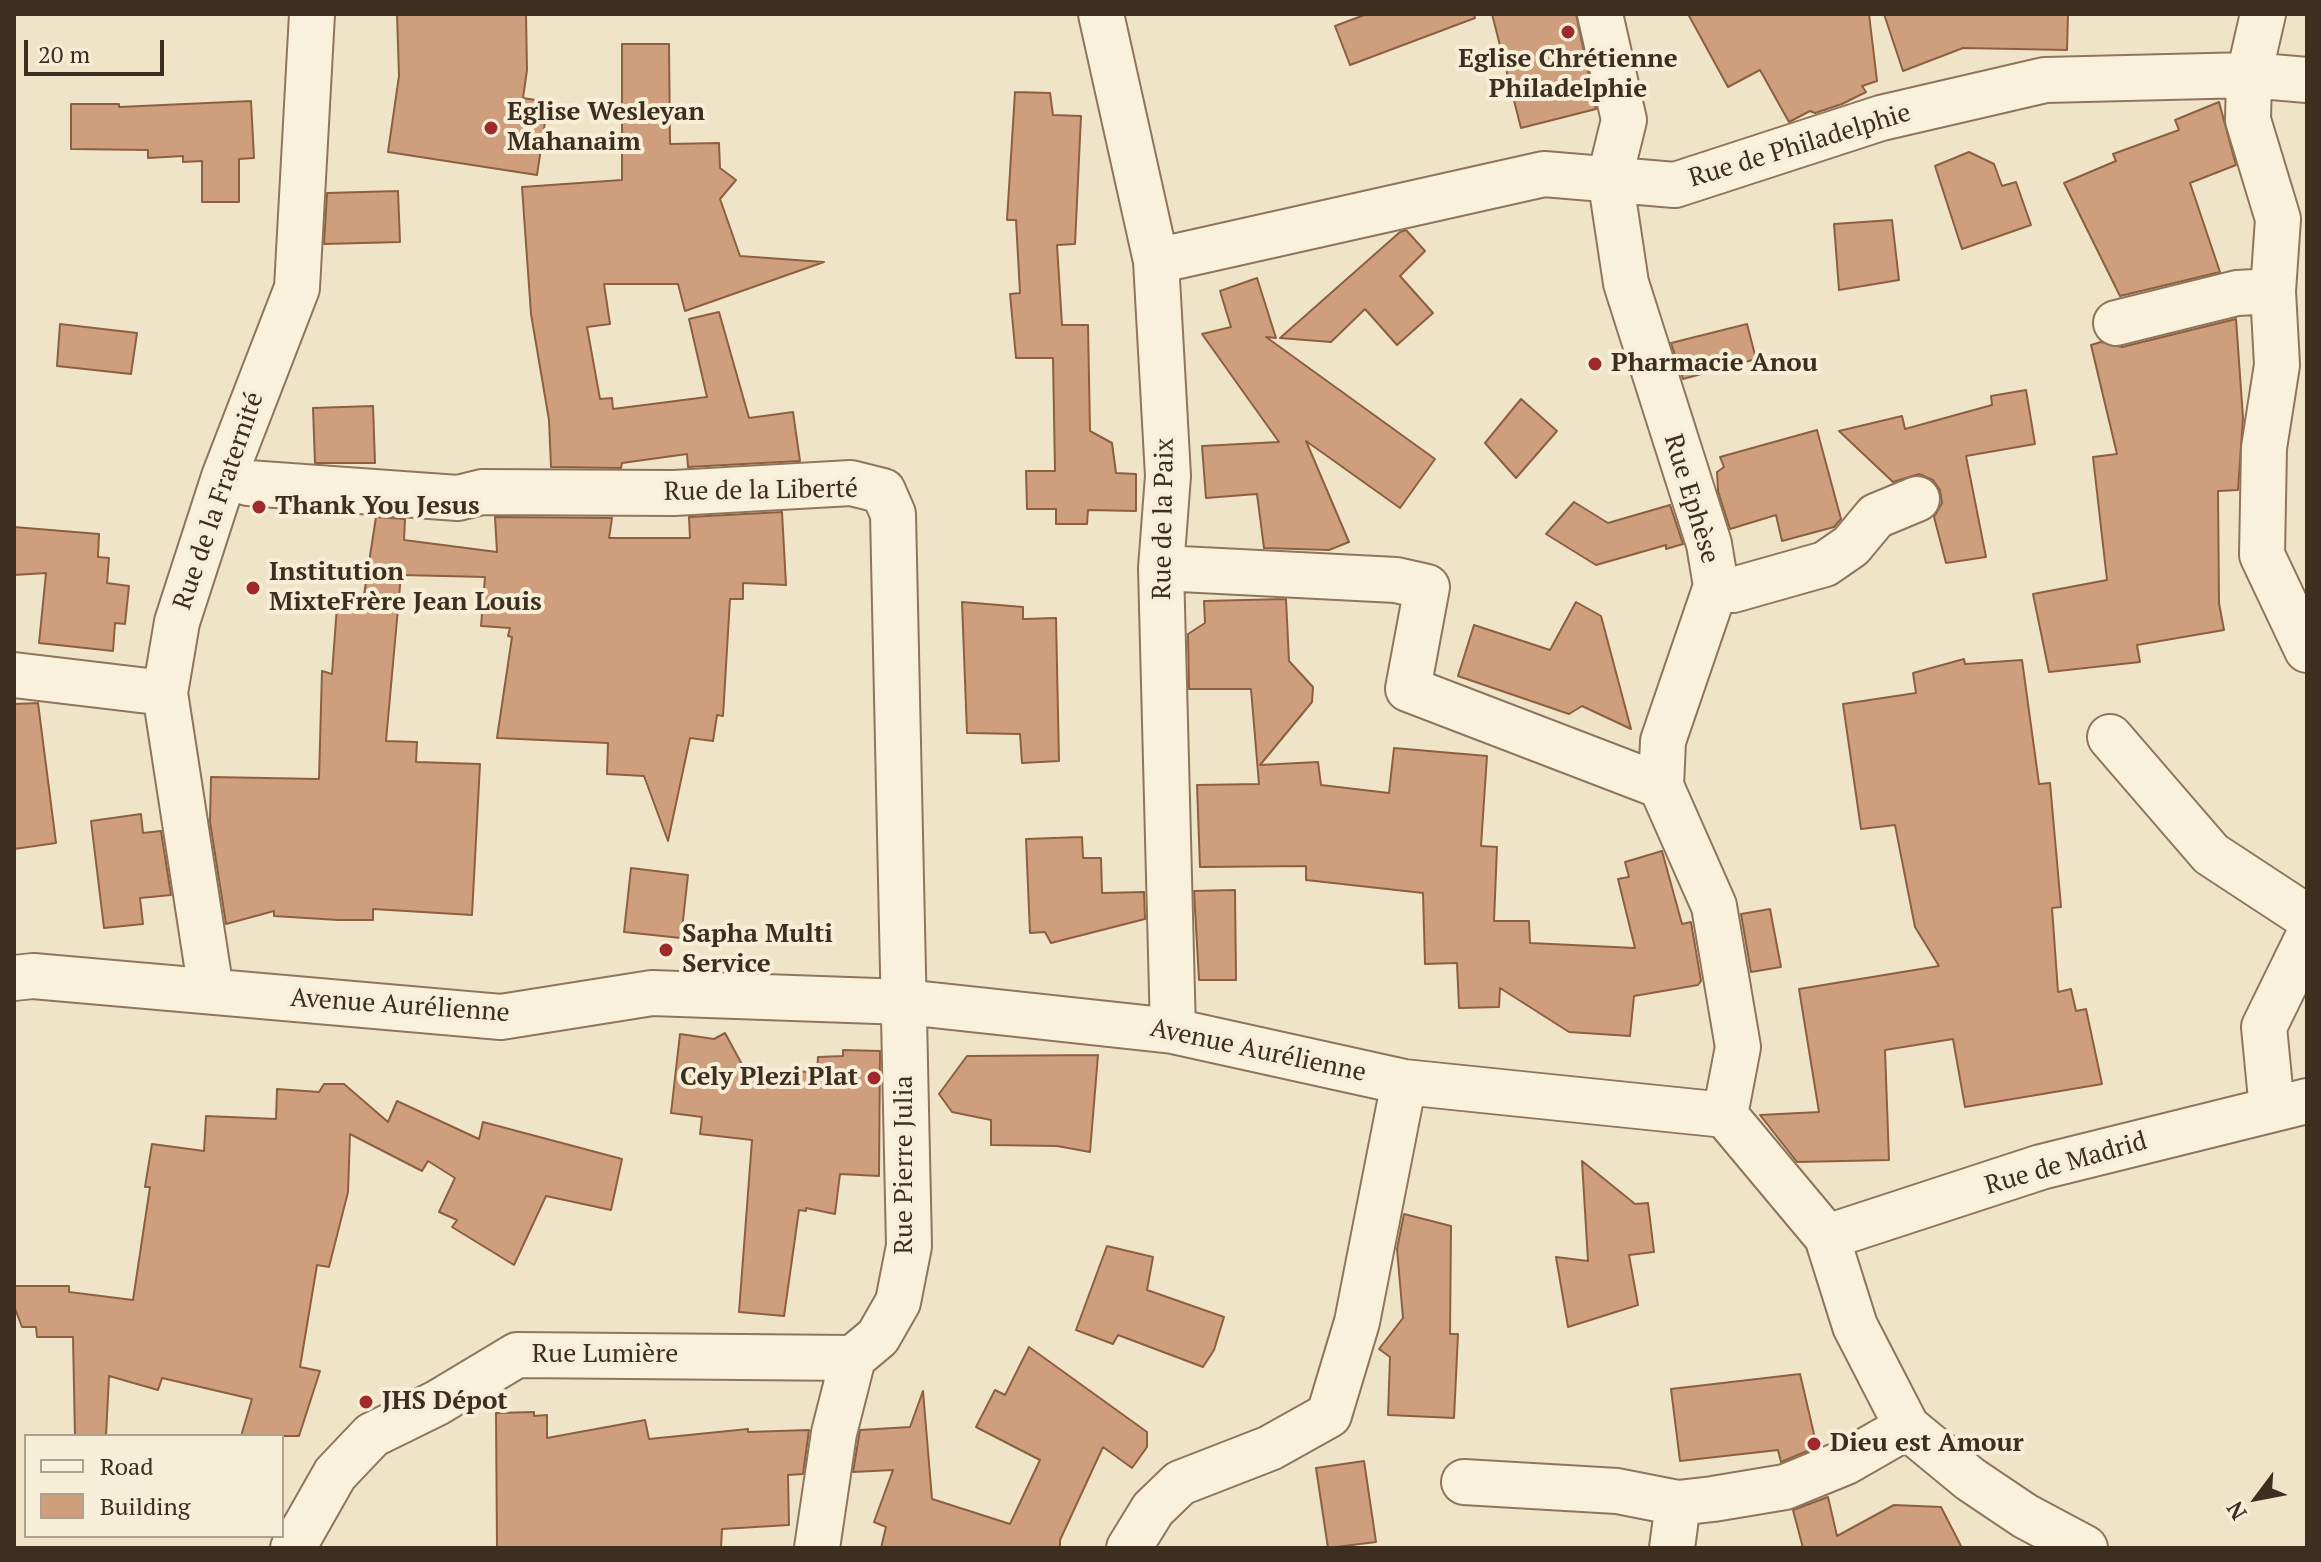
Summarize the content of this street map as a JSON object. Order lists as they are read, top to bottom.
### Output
{
  "streets": {
    "street": [
      "Rue de Philadelphie",
      "Rue de la Liberté",
      "Rue Ephèse",
      "Rue de la Fraternité",
      "Rue de la Paix",
      "Avenue Aurélienne",
      "Rue de Madrid",
      "Rue Pierre Julia",
      "Rue Lumière"
    ]
  },
  "crossings": [
    ["Rue de Philadelphie", "Rue Ephèse"],
    ["Rue de Philadelphie", "Rue de la Paix"],
    ["Rue de la Liberté", "Rue de la Fraternité"],
    ["Rue de la Liberté", "Avenue Aurélienne"],
    ["Rue de la Liberté", "Rue Pierre Julia"],
    ["Rue Ephèse", "Avenue Aurélienne"],
    ["Rue de la Fraternité", "Avenue Aurélienne"],
    ["Rue de la Paix", "Avenue Aurélienne"],
    ["Avenue Aurélienne", "Rue Pierre Julia"],
    ["Rue Pierre Julia", "Rue Lumière"]
  ],
  "places": [
    "Eglise Chrétienne Philadelphie",
    "Eglise Wesleyan Mahanaim",
    "Pharmacie Anou",
    "Thank You Jesus",
    "Institution MixteFrère Jean Louis",
    "Sapha Multi Service",
    "Cely Plezi Plat",
    "JHS Dépot",
    "Dieu est Amour"
  ],
  "legend": ["Road", "Building"],
  "scale_bar": "20 m",
  "north": "bottom left"
}
